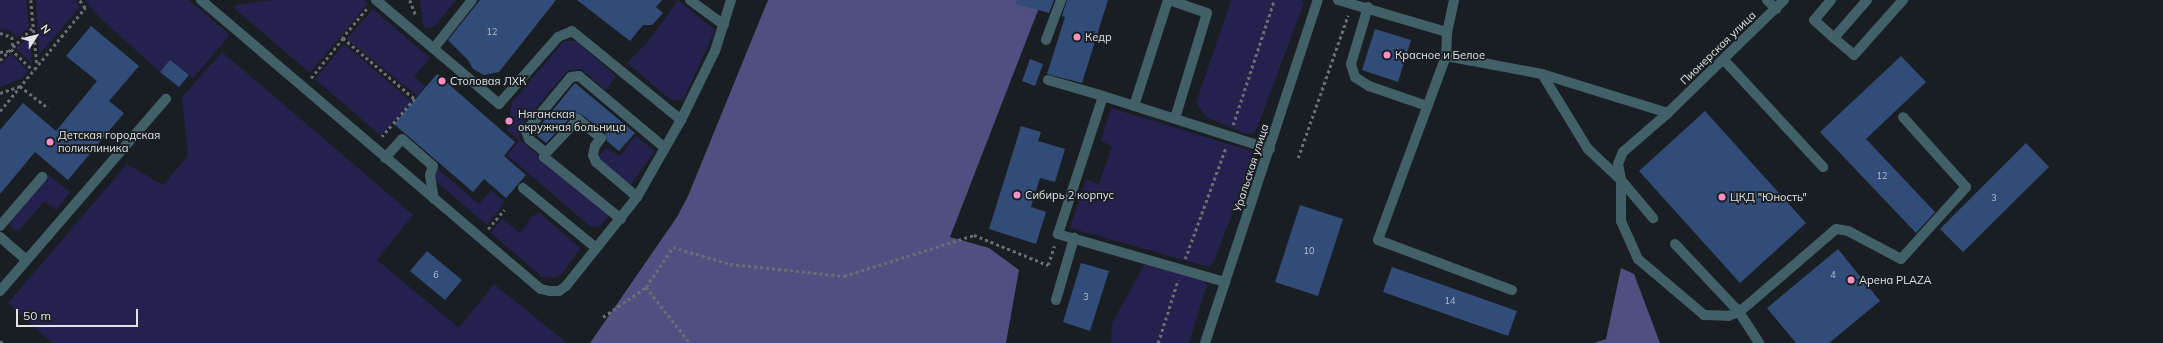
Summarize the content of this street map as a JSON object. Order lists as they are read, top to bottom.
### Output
{
  "streets": {
    "street": ["Пионерская улица", "Уральская улица"]
  },
  "places": [
    "Кедр",
    "Красное и Белое",
    "Столовая ЛХК",
    "Няганская окружная больница",
    "Детская городская поликлиника",
    "Сибирь 2 корпус",
    "ЦКД \"Юность\"",
    "Арена PLAZA"
  ],
  "house_numbers": [
    "12",
    "12",
    "3",
    "10",
    "6",
    "4",
    "3",
    "14"
  ],
  "scale_bar": "50 m",
  "north": "top right"
}
